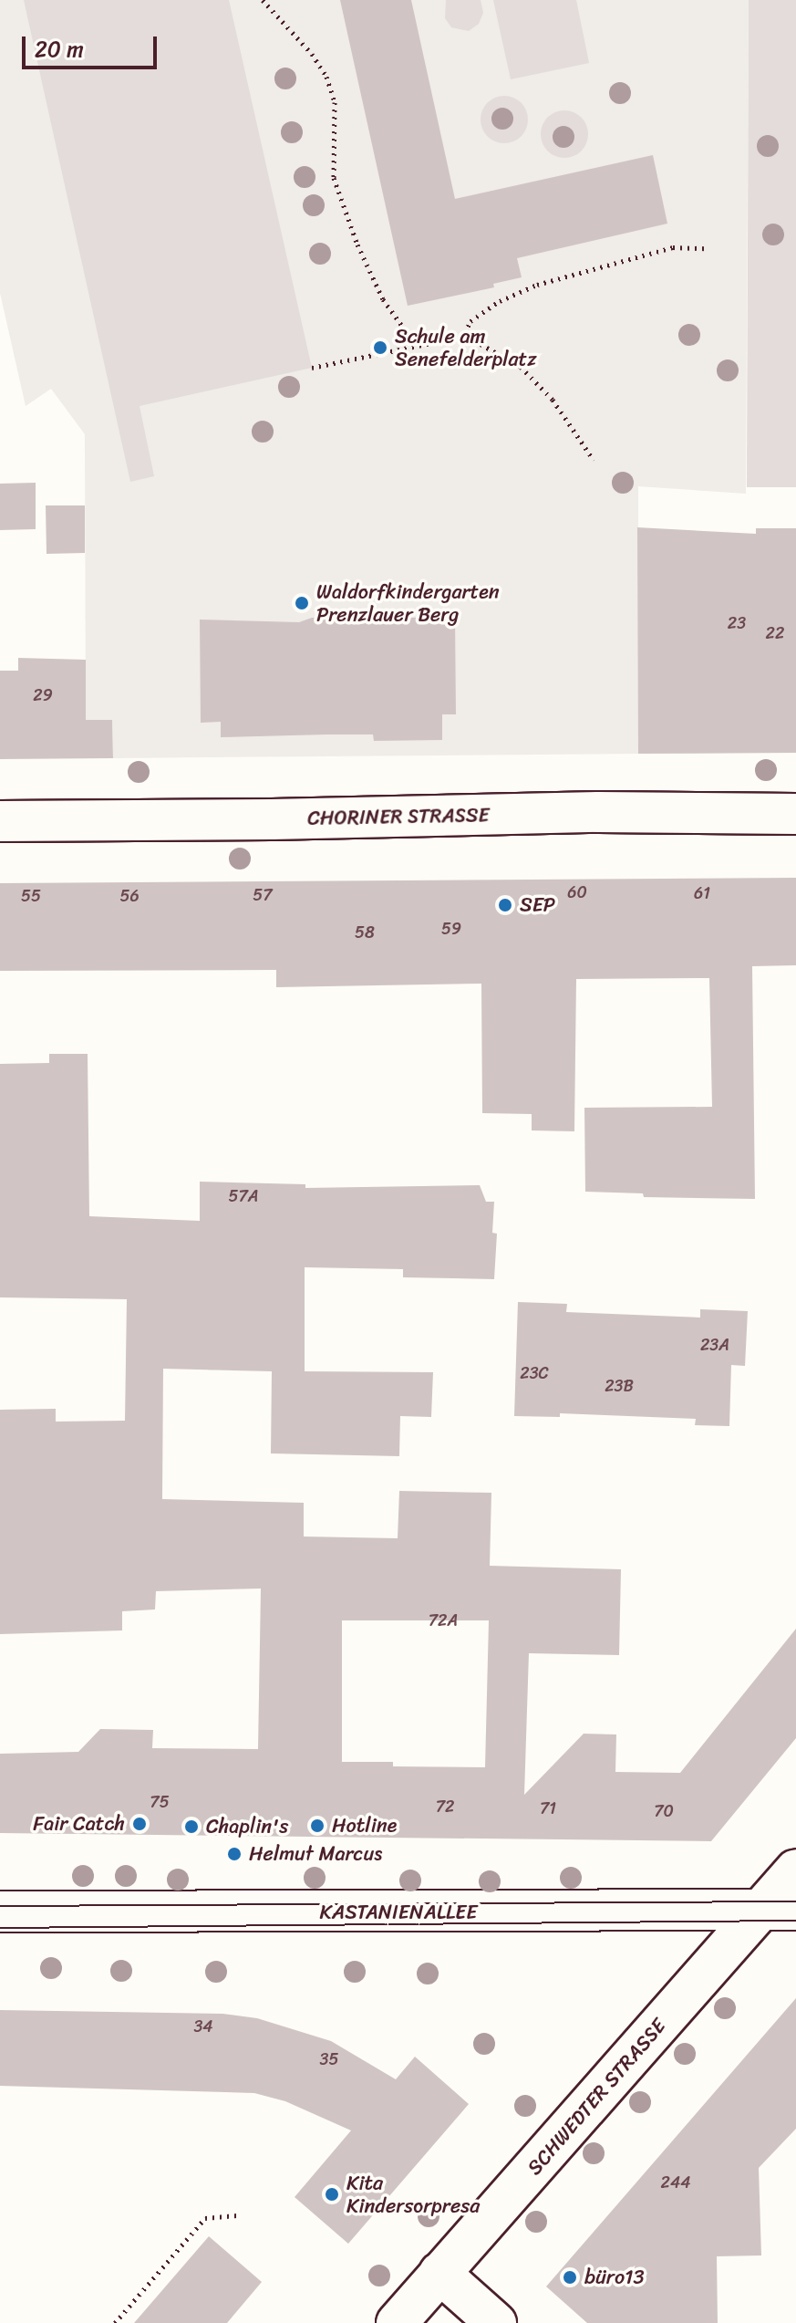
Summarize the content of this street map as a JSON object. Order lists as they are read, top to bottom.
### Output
{
  "streets": {
    "street": ["CHORINER STRASSE", "KASTANIENALLEE", "SCHWEDTER STRASSE"]
  },
  "crossings": [
    ["KASTANIENALLEE", "SCHWEDTER STRASSE"]
  ],
  "places": [
    "Schule am Senefelderplatz",
    "Waldorfkindergarten Prenzlauer Berg",
    "SEP",
    "Fair Catch",
    "Hotline",
    "Chaplin's",
    "Helmut Marcus",
    "Kita Kindersorpresa",
    "büro13"
  ],
  "house_numbers": [
    "23",
    "22",
    "29",
    "60",
    "61",
    "57",
    "55",
    "56",
    "59",
    "58",
    "57A",
    "23A",
    "23C",
    "23B",
    "72A",
    "75",
    "72",
    "71",
    "70",
    "34",
    "35",
    "244"
  ],
  "scale_bar": "20 m"
}
